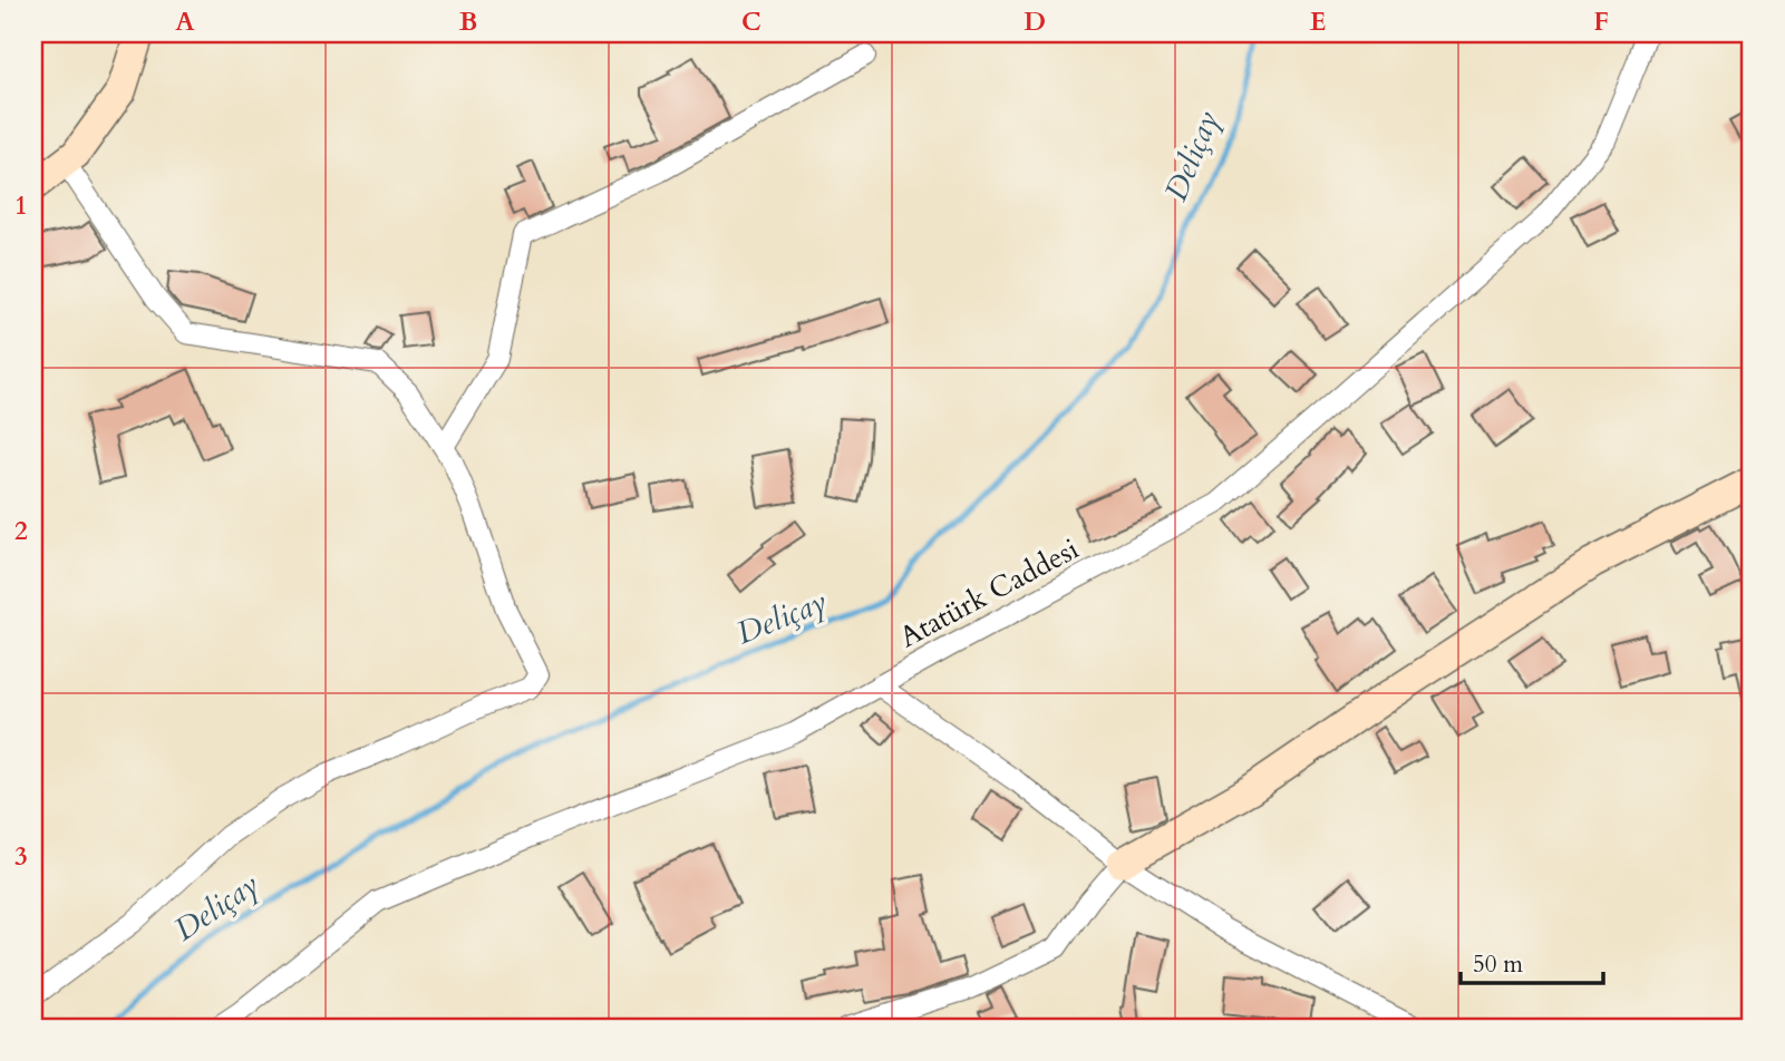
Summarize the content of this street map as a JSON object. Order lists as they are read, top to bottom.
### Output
{
  "streets": {
    "street": ["Atatürk Caddesi"]
  },
  "water": ["Deliçay"],
  "scale_bar": "50 m",
  "grid": {
    "columns": [
      "A",
      "B",
      "C",
      "D",
      "E",
      "F"
    ],
    "rows": ["1", "2", "3"]
  }
}
